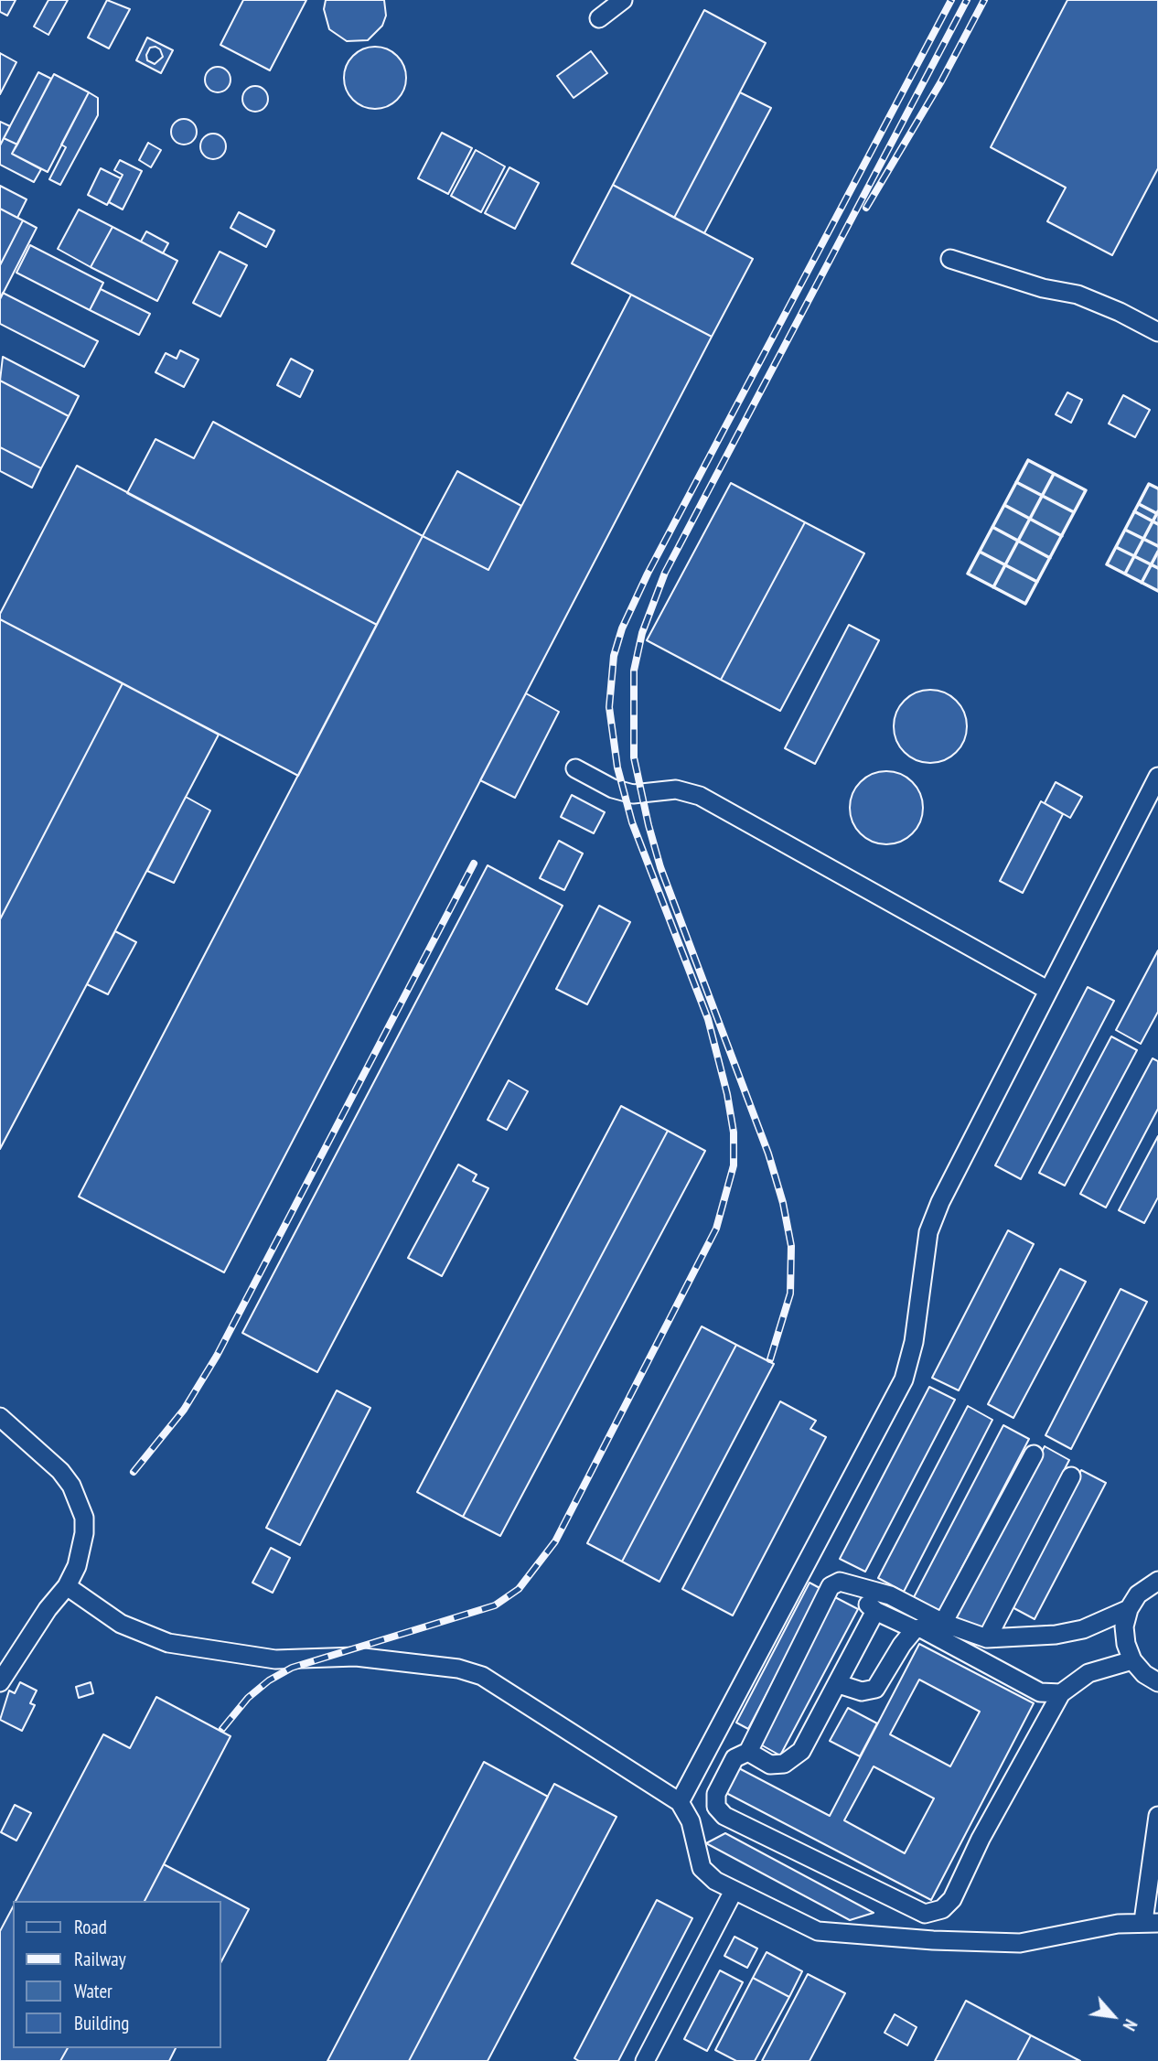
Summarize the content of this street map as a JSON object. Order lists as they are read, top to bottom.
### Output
{
  "legend": [
    "Road",
    "Railway",
    "Water",
    "Building"
  ],
  "north": "bottom right"
}
